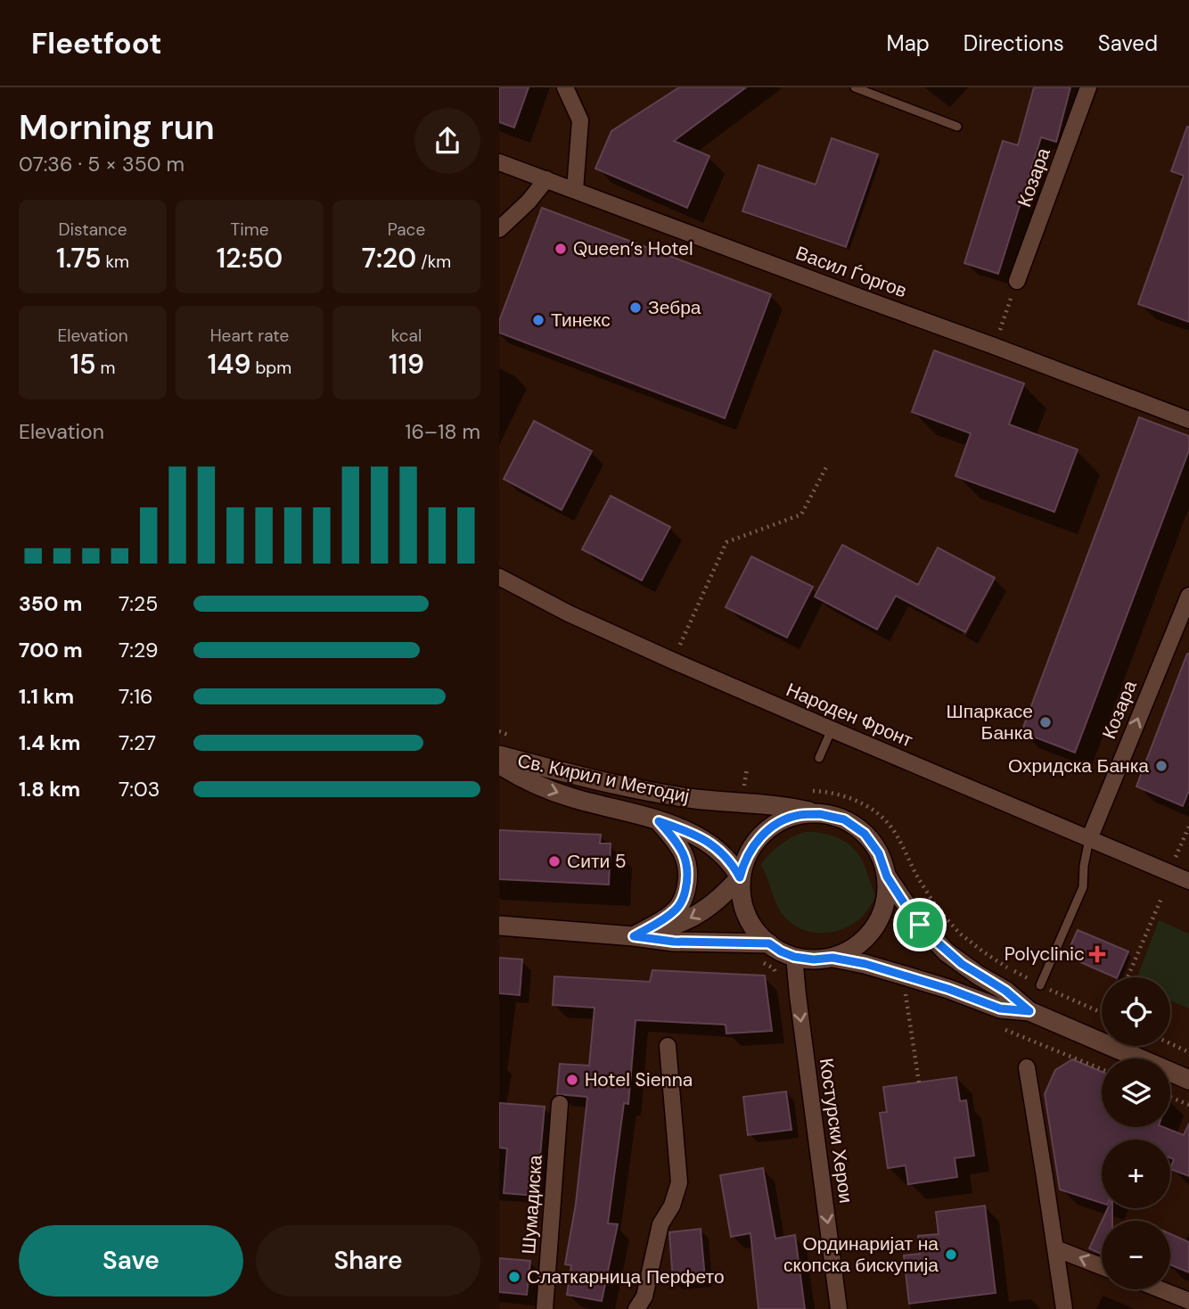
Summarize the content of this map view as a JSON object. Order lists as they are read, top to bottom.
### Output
{
  "streets": {
    "street": [
      "Козара",
      "Васил Ѓоргов",
      "Народен Фронт",
      "Св. Кирил и Методиј",
      "Костурски Херои",
      "Шумадиска"
    ]
  },
  "crossings": [
    ["Козара", "Народен Фронт"],
    ["Св. Кирил и Методиј", "Костурски Херои"]
  ],
  "one_way": ["Козара", "Костурски Херои"],
  "places": {
    "other": [
      "Queen’s Hotel",
      "Зебра",
      "Тинекс",
      "Шпаркасе Банка",
      "Охридска Банка",
      "Сити 5",
      "Hotel Sienna",
      "Ординаријат на скопска бискупија",
      "Слаткарница Перфето"
    ],
    "health": ["Polyclinic"]
  },
  "page": {
    "header": "Fleetfoot",
    "nav": ["Map", "Directions", "Saved"],
    "heading": ["Morning run", "07:36 · 5 × 350 m"],
    "stats": [
      ["Distance", "1.75 km"],
      ["Time", "12:50"],
      ["Pace", "7:20 /km"],
      ["Elevation", "15 m"],
      ["Heart rate", "149 bpm"],
      ["kcal", "119"]
    ],
    "chart": ["Elevation", "16–18 m"],
    "list": [
      {
        "name": "350 m",
        "note": "7:25"
      },
      {
        "name": "700 m",
        "note": "7:29"
      },
      {
        "name": "1.1 km",
        "note": "7:16"
      },
      {
        "name": "1.4 km",
        "note": "7:27"
      },
      {
        "name": "1.8 km",
        "note": "7:03"
      }
    ],
    "map_buttons": ["+", "−"],
    "buttons": ["Save", "Share"]
  }
}
